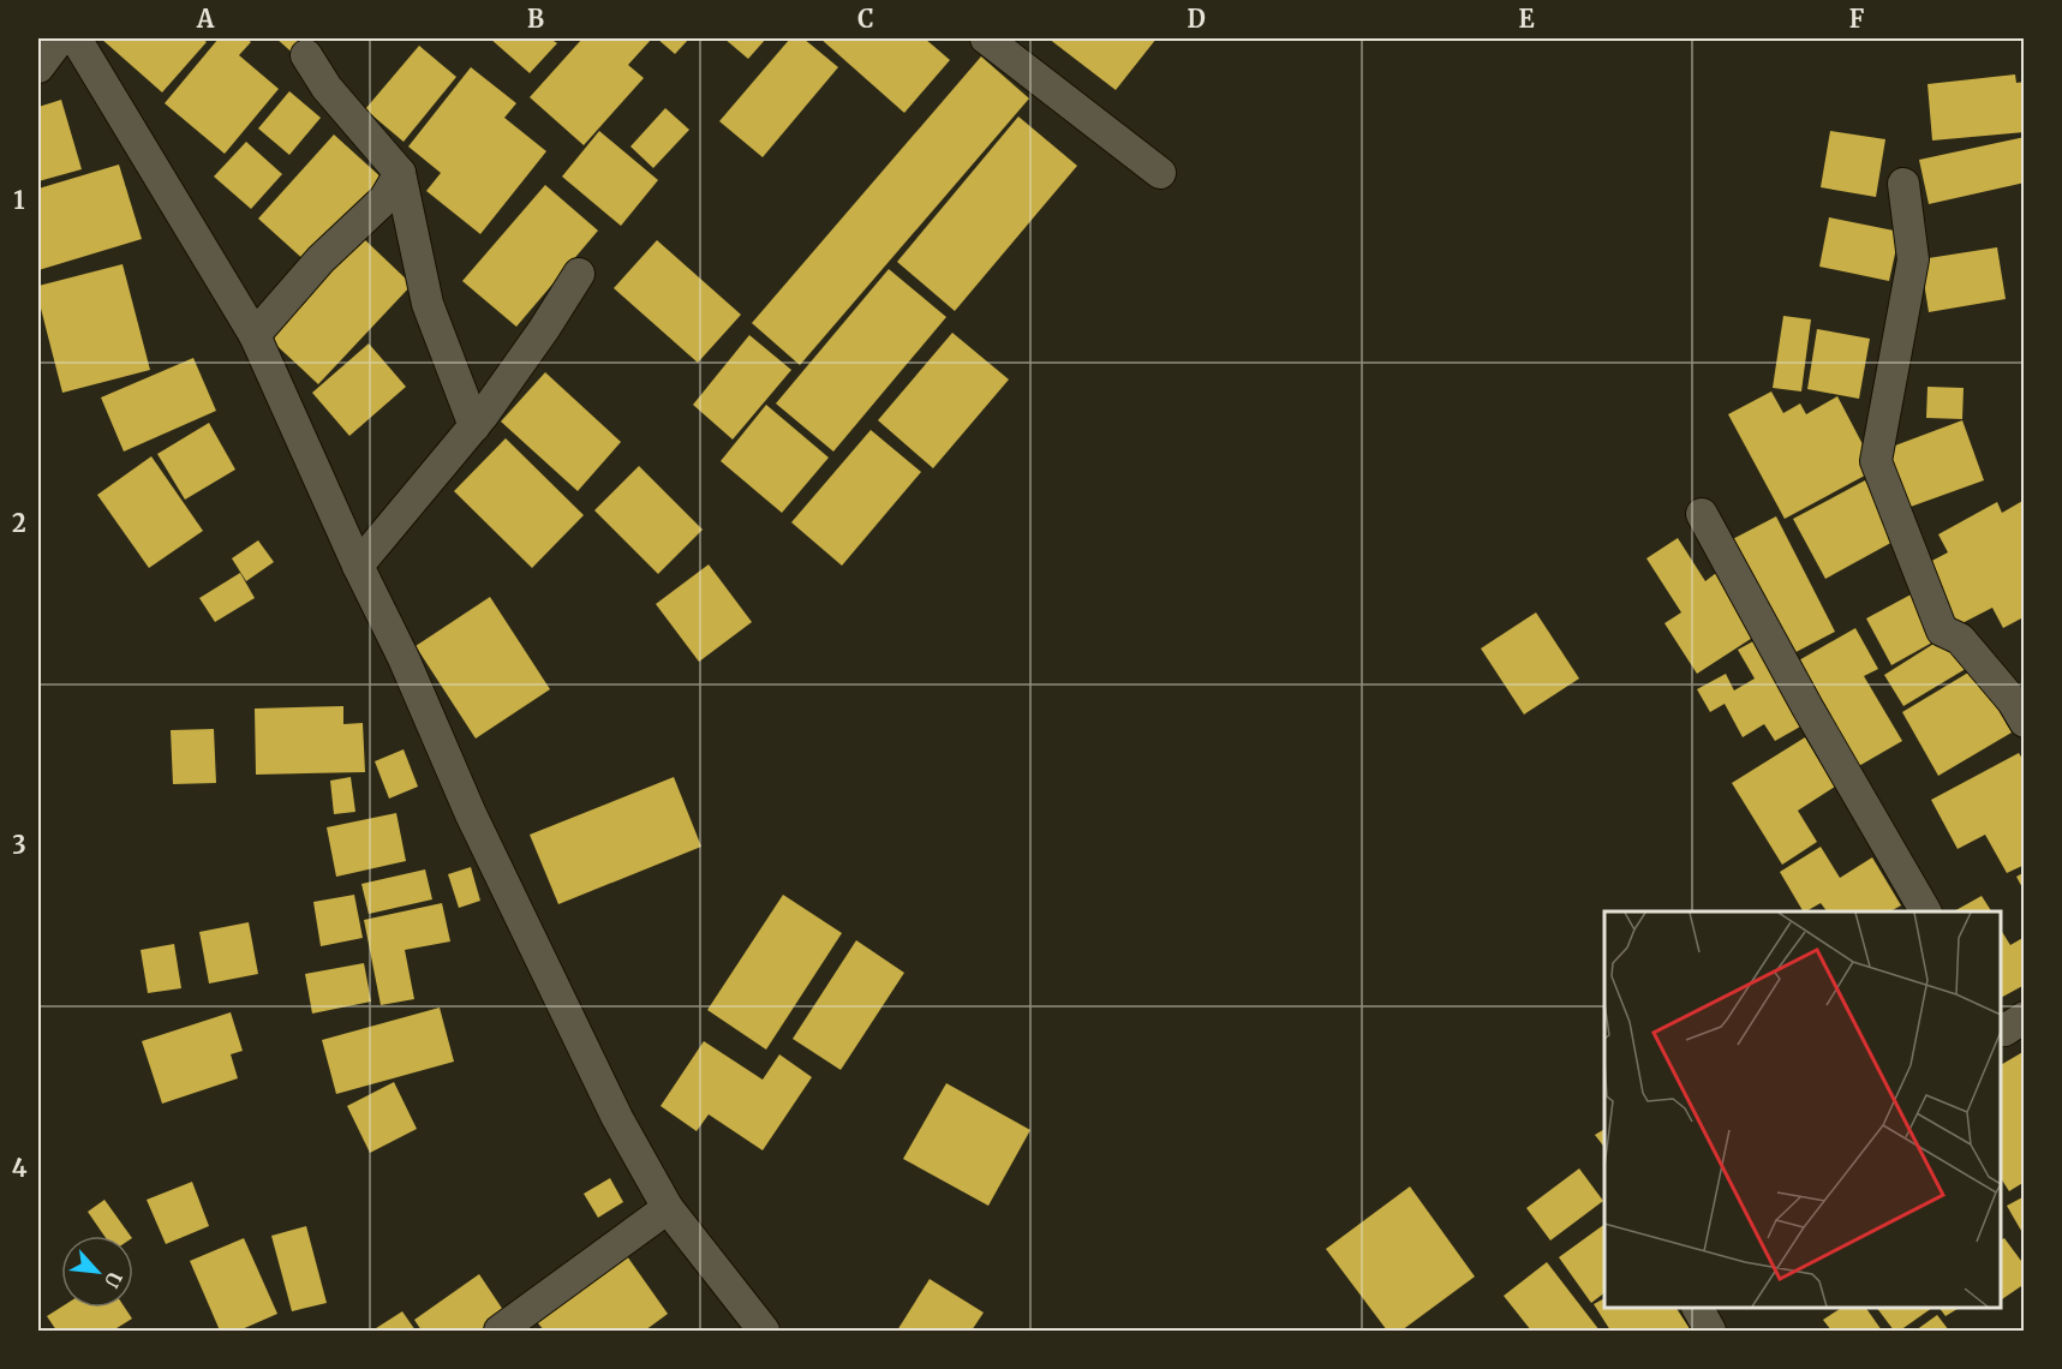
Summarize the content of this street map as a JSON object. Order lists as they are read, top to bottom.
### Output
{
  "north": "bottom right",
  "grid": {
    "columns": [
      "A",
      "B",
      "C",
      "D",
      "E",
      "F"
    ],
    "rows": [
      "1",
      "2",
      "3",
      "4"
    ]
  }
}
